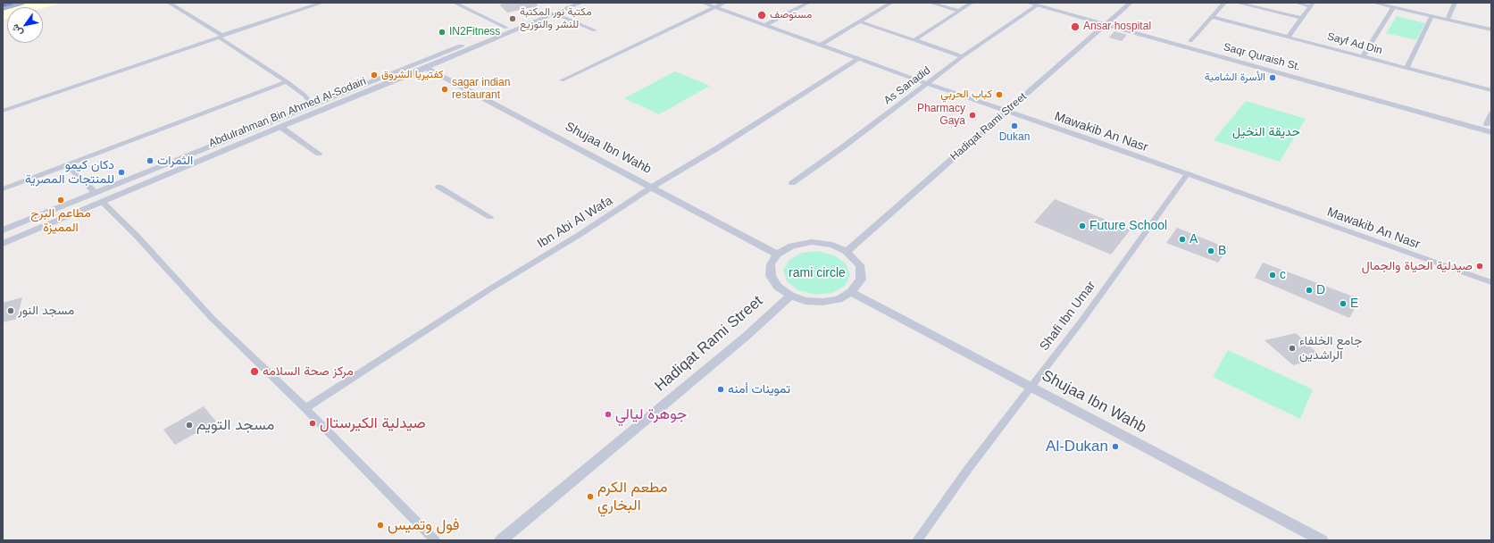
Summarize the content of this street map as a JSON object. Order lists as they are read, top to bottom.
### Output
{
  "streets": {
    "street": [
      "Sayf Ad Din",
      "Saqr Quraish St.",
      "As Sanadid",
      "Abdulrahman Bin Ahmed Al-Sodairi",
      "Hadiqat Rami Street",
      "Mawakib An Nasr",
      "Shujaa Ibn Wahb",
      "Ibn Abi Al Wafa",
      "Shafi Ibn Umar"
    ]
  },
  "crossings": [
    ["Saqr Quraish St.", "As Sanadid"],
    ["Saqr Quraish St.", "Hadiqat Rami Street"],
    ["As Sanadid", "Mawakib An Nasr"],
    ["Abdulrahman Bin Ahmed Al-Sodairi", "Shujaa Ibn Wahb"],
    ["Hadiqat Rami Street", "Mawakib An Nasr"],
    ["Hadiqat Rami Street", "Shujaa Ibn Wahb"],
    ["Mawakib An Nasr", "Ibn Abi Al Wafa"],
    ["Mawakib An Nasr", "Shafi Ibn Umar"],
    ["Shujaa Ibn Wahb", "Ibn Abi Al Wafa"],
    ["Shujaa Ibn Wahb", "Shafi Ibn Umar"]
  ],
  "parks": ["حديقة النخيل", "rami circle"],
  "places": [
    "مستوصف",
    "مكتبة نور المكتبة للنشر والتوزيع",
    "Ansar hospital",
    "IN2Fitness",
    "كفتيريا الشروق",
    "الأسرة الشامية",
    "sagar indian restaurant",
    "كباب الحربي",
    "Pharmacy Gaya",
    "Dukan",
    "الثمرات",
    "دكان كيمو للمنتجات المصرية",
    "مطاعم البرج المميزة",
    "Future School",
    "A",
    "B",
    "صيدلية الحياة والجمال",
    "c",
    "D",
    "E",
    "مسجد النور",
    "جامع الخلفاء الراشدين",
    "مركز صحة السلامه",
    "تموينات أمنه",
    "جوهرة ليالي",
    "صيدلية الكيرستال",
    "مسجد التويم",
    "Al-Dukan",
    "مطعم الكرم البخاري",
    "فول وتميس"
  ],
  "north": "bottom left"
}
